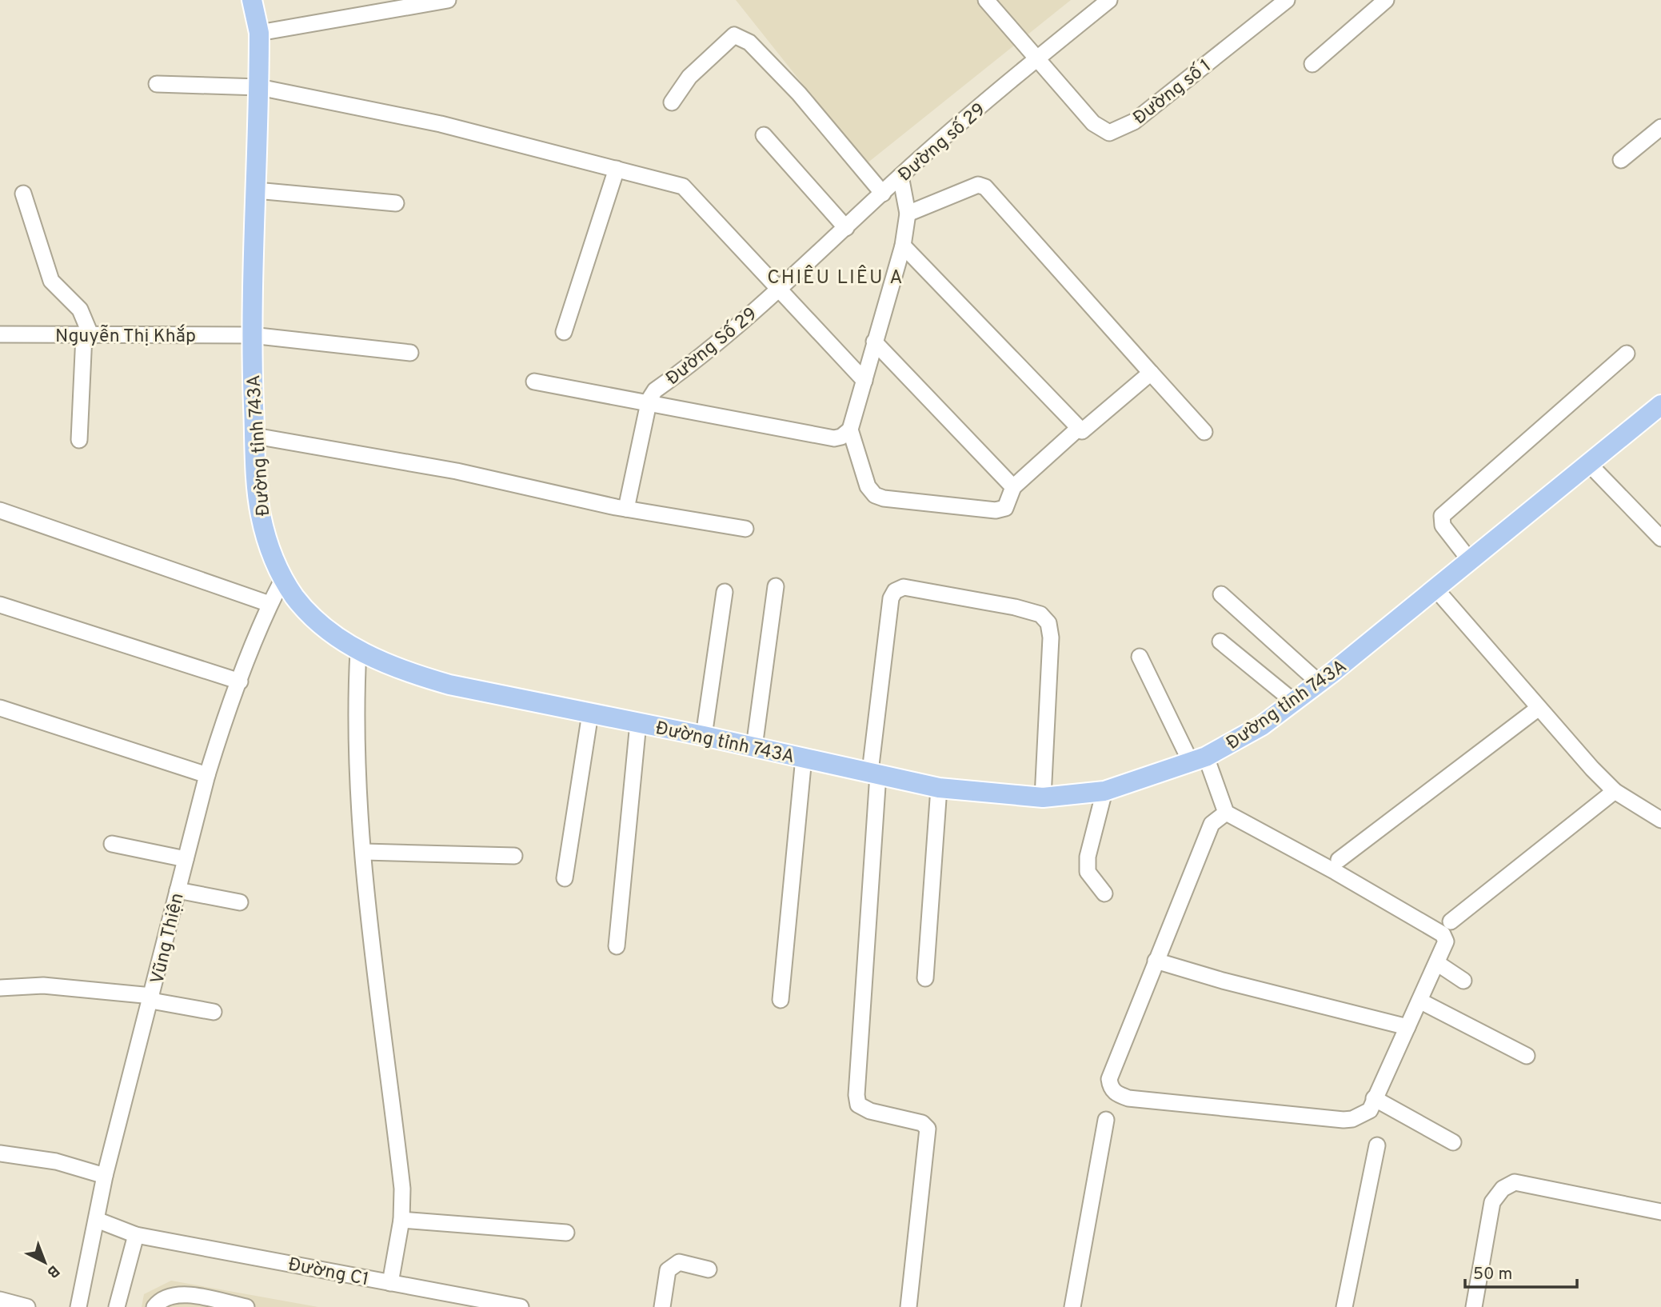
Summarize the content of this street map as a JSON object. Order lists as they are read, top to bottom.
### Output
{
  "streets": {
    "main road": ["Đường tỉnh 743A"],
    "street": [
      "Đường số 1",
      "Đường số 29",
      "Nguyễn Thị Khắp",
      "Đường Số 29",
      "Vũng Thiện",
      "Đường C1"
    ]
  },
  "crossings": [
    ["Đường số 1", "Đường số 29"],
    ["Đường số 29", "Đường Số 29"],
    ["Nguyễn Thị Khắp", "Đường tỉnh 743A"],
    ["Đường tỉnh 743A", "Vũng Thiện"],
    ["Vũng Thiện", "Đường C1"]
  ],
  "districts": ["CHIÊU LIÊU A"],
  "scale_bar": "50 m",
  "north": "bottom right"
}
